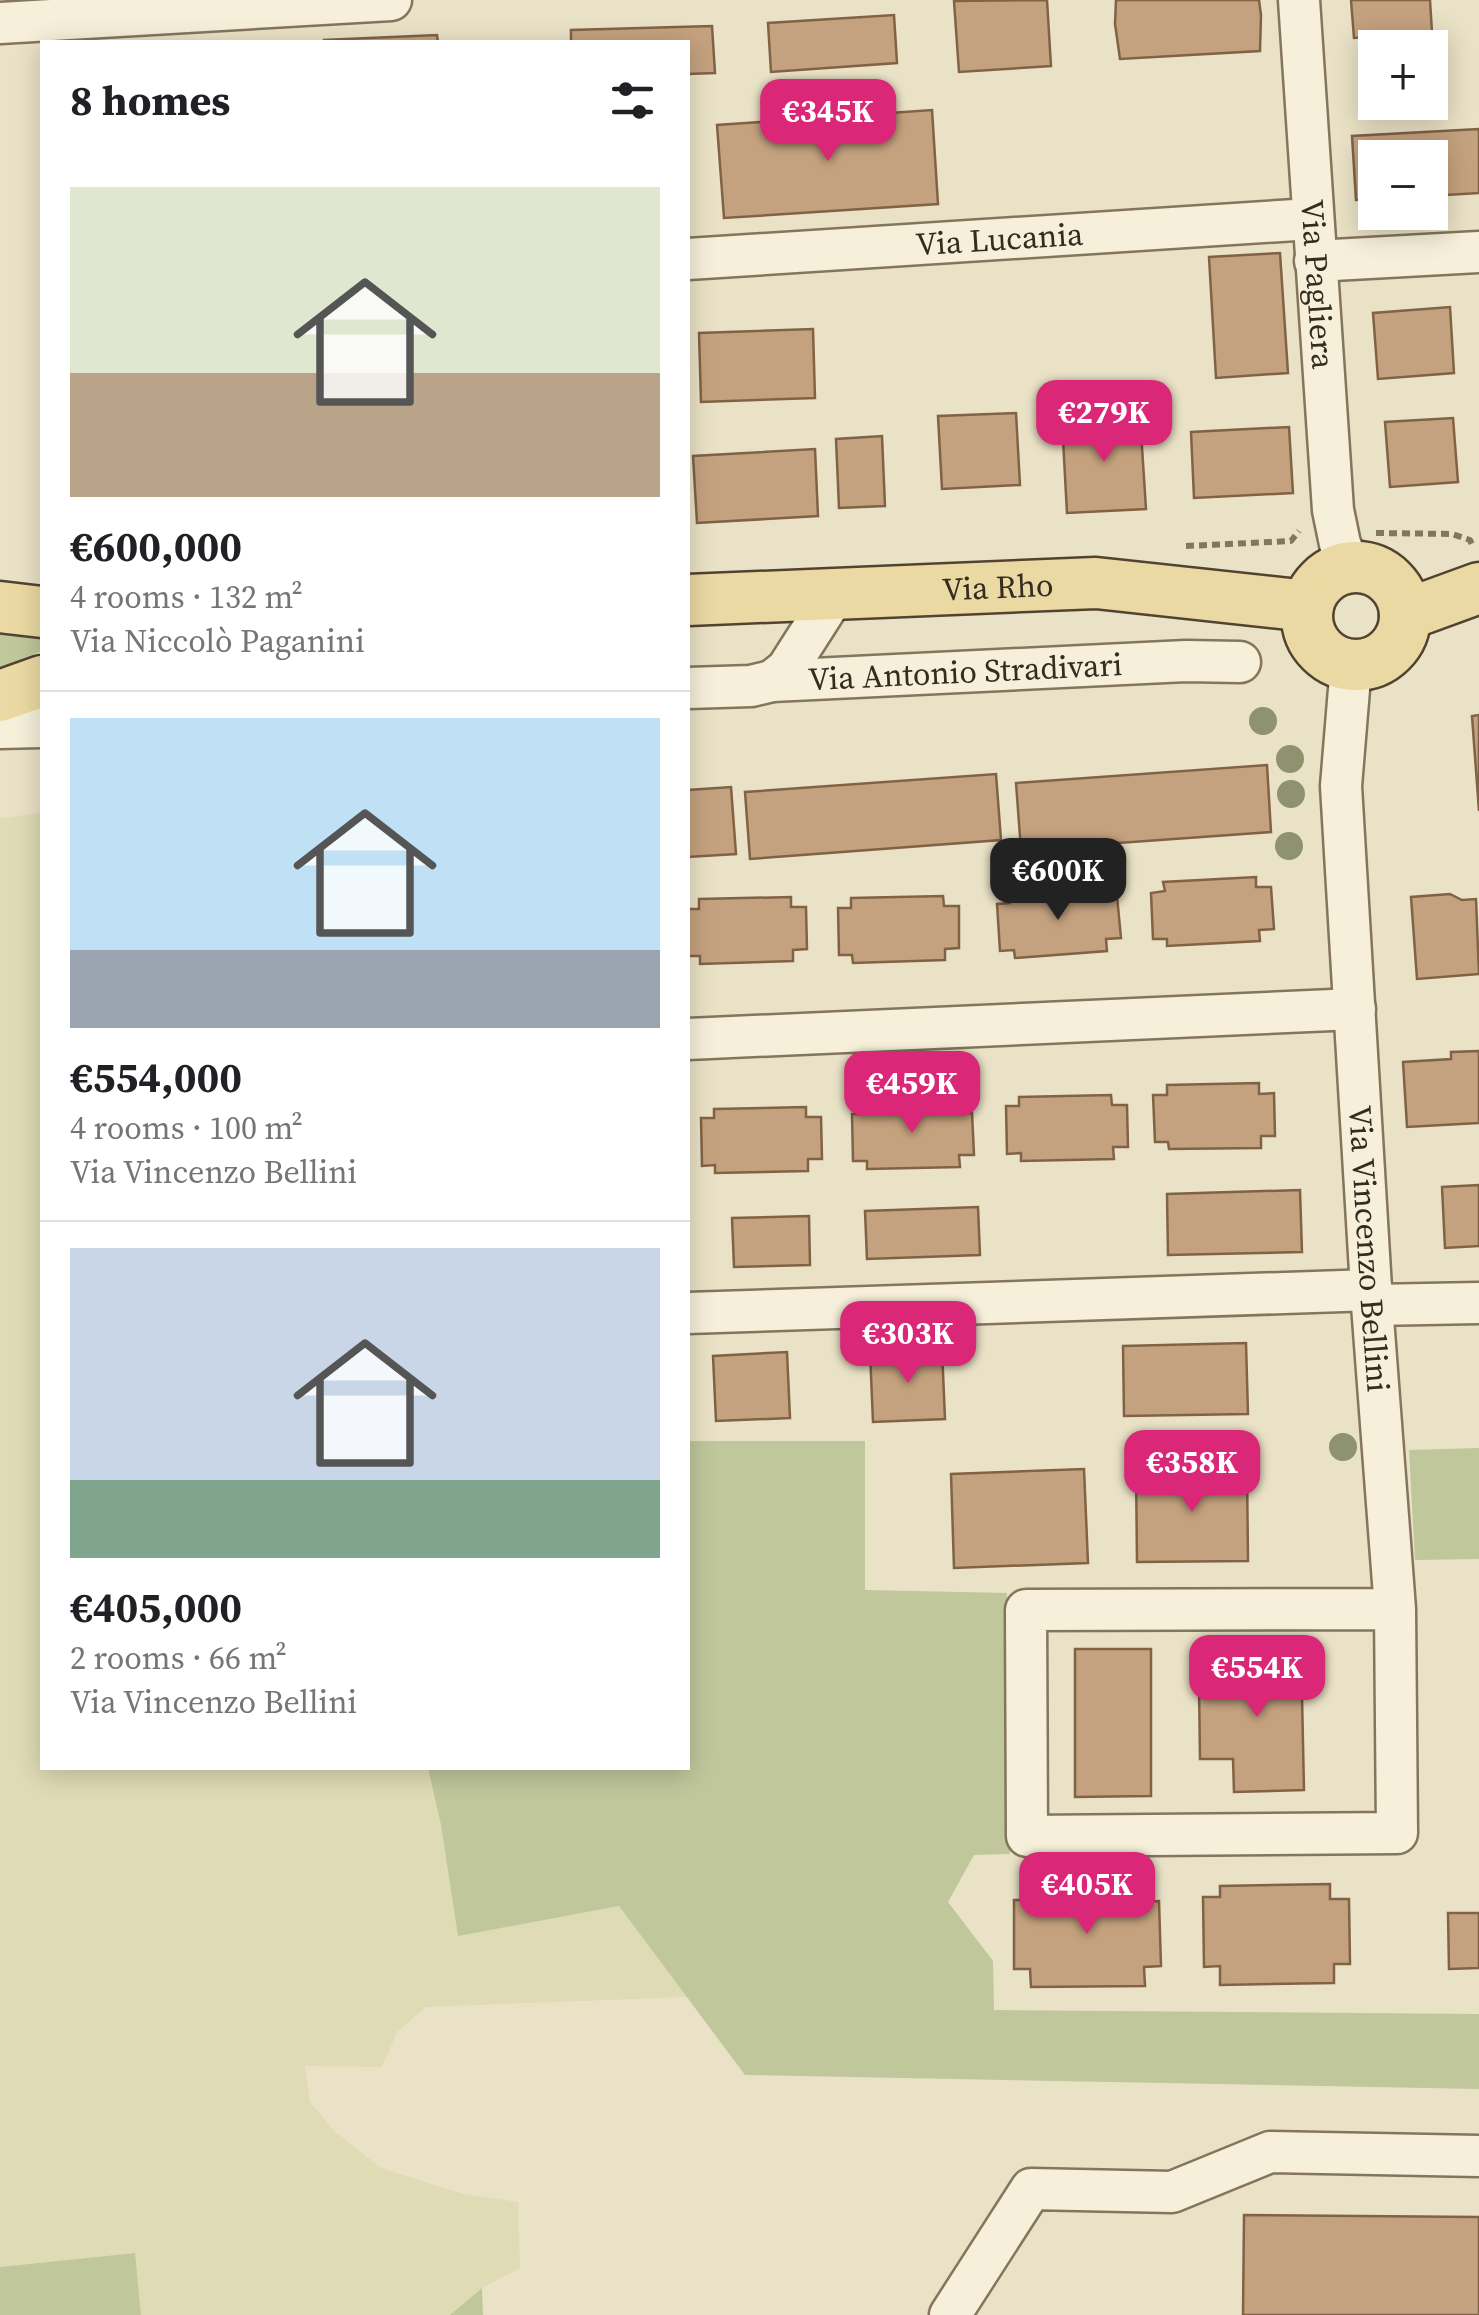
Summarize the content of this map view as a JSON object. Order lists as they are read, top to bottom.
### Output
{
  "streets": {
    "main road": ["Via Rho"],
    "street": [
      "Via Lucania",
      "Via Pagliera",
      "Via Antonio Stradivari",
      "Via Vincenzo Bellini"
    ]
  },
  "crossings": [
    ["Via Lucania", "Via Pagliera"],
    ["Via Pagliera", "Via Rho"],
    ["Via Pagliera", "Via Vincenzo Bellini"],
    ["Via Rho", "Via Vincenzo Bellini"]
  ],
  "page": {
    "map_buttons": ["+", "−"],
    "heading": "8 homes",
    "price": [
      "€345K",
      "€279K",
      "€600K",
      "€459K",
      "€303K",
      "€358K",
      "€554K",
      "€405K"
    ],
    "list": [
      {
        "name": "€600,000",
        "note": "4 rooms · 132 m² · Via Niccolò Paganini"
      },
      {
        "name": "€554,000",
        "note": "4 rooms · 100 m² · Via Vincenzo Bellini"
      },
      {
        "name": "€405,000",
        "note": "2 rooms · 66 m² · Via Vincenzo Bellini"
      }
    ]
  }
}
